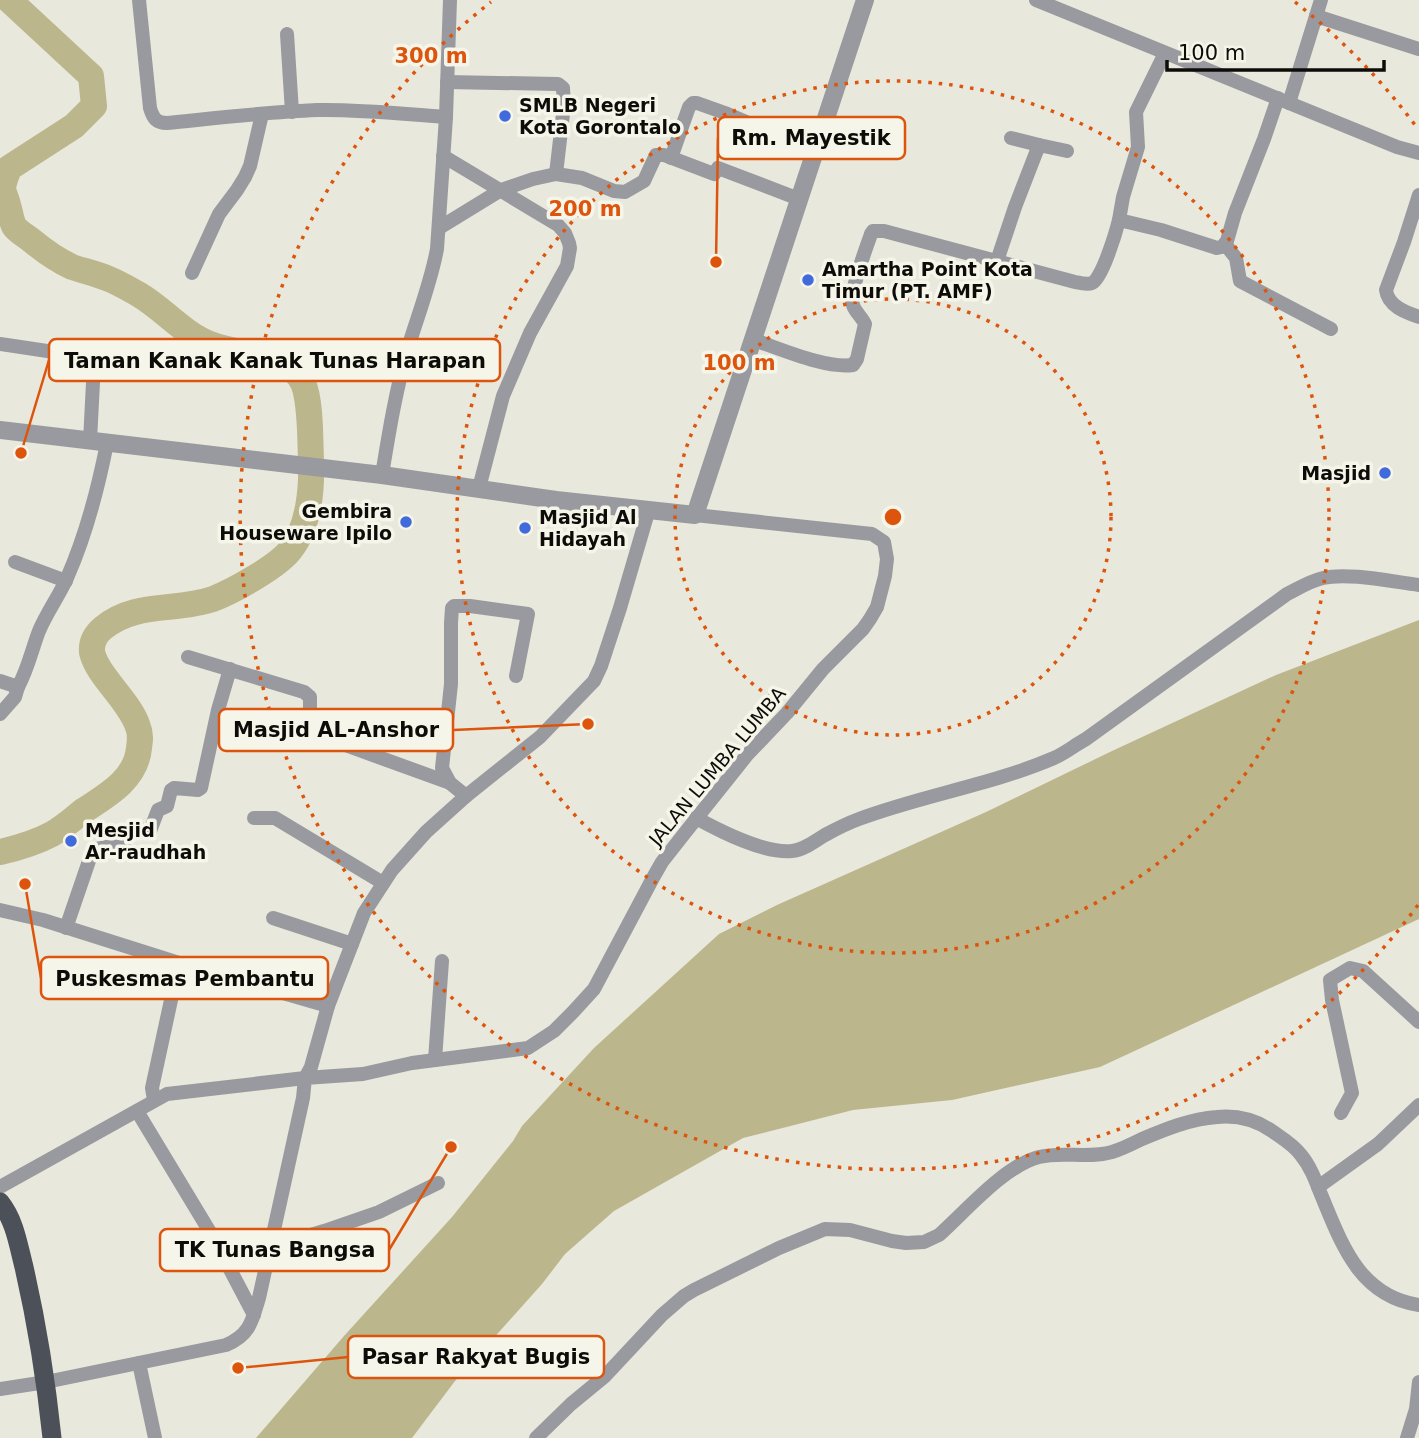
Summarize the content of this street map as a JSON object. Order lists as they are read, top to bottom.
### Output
{
  "streets": {
    "street": ["JALAN LUMBA LUMBA"]
  },
  "places": [
    "SMLB Negeri Kota Gorontalo",
    "Rm. Mayestik",
    "Amartha Point Kota Timur (PT. AMF)",
    "Taman Kanak Kanak Tunas Harapan",
    "Masjid",
    "Gembira Houseware Ipilo",
    "Masjid Al Hidayah",
    "Masjid AL-Anshor",
    "Mesjid Ar-raudhah",
    "Puskesmas Pembantu",
    "TK Tunas Bangsa",
    "Pasar Rakyat Bugis"
  ],
  "scale_bar": "100 m",
  "rings": ["300 m", "200 m", "100 m"]
}
